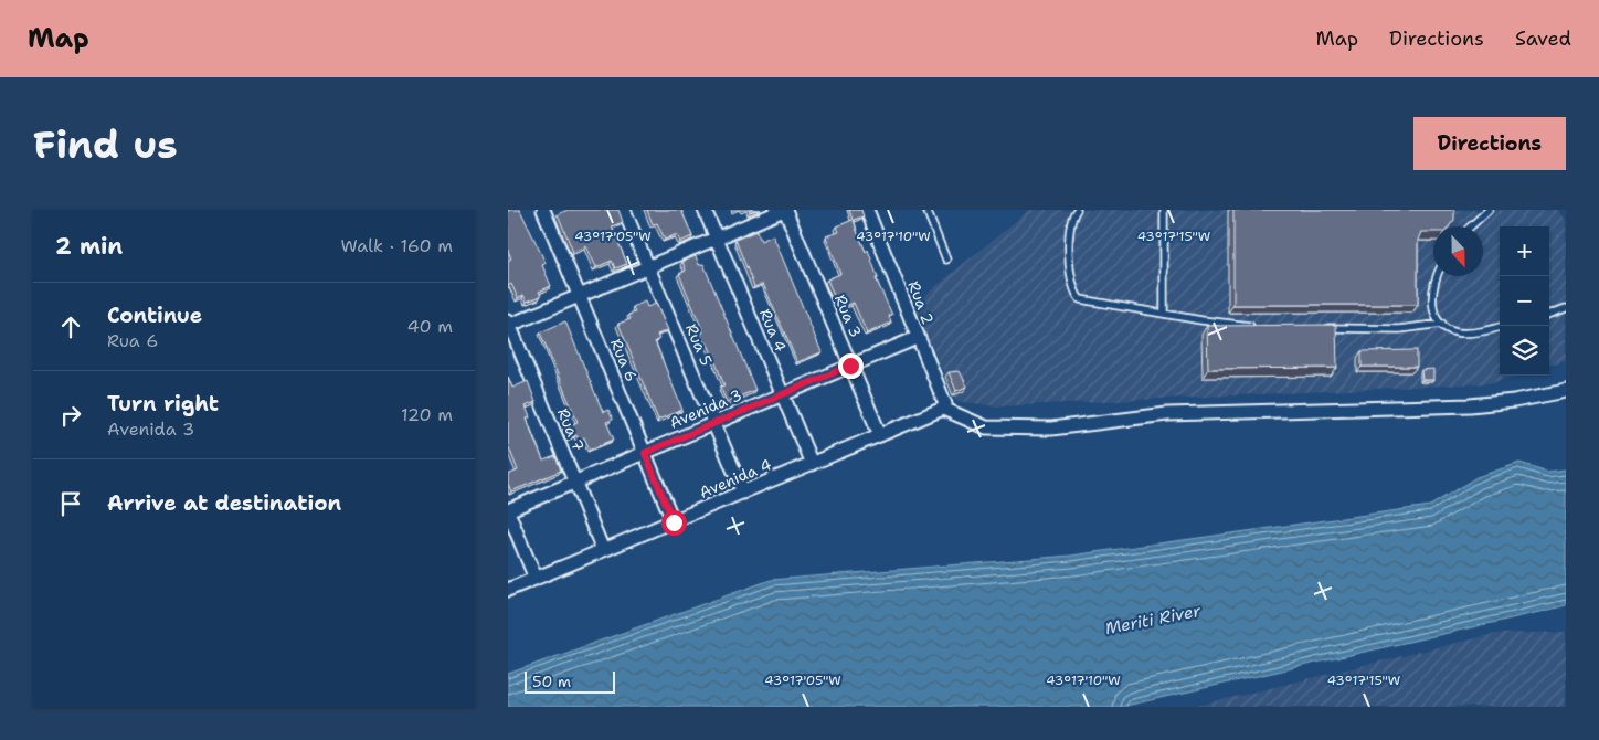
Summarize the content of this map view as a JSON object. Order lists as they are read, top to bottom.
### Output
{
  "streets": {
    "street": [
      "Rua 2",
      "Rua 3",
      "Rua 4",
      "Rua 5",
      "Rua 6",
      "Avenida 3",
      "Rua 7",
      "Avenida 4"
    ]
  },
  "crossings": [
    ["Rua 2", "Avenida 3"],
    ["Rua 2", "Avenida 4"],
    ["Rua 3", "Avenida 3"],
    ["Rua 3", "Avenida 4"],
    ["Rua 4", "Avenida 3"],
    ["Rua 4", "Avenida 4"],
    ["Rua 5", "Avenida 3"],
    ["Rua 5", "Avenida 4"],
    ["Rua 6", "Avenida 3"],
    ["Rua 6", "Avenida 4"],
    ["Avenida 3", "Rua 7"],
    ["Rua 7", "Avenida 4"]
  ],
  "water": ["Meriti River"],
  "scale_bar": "50 m",
  "north": "bottom",
  "page": {
    "header": "Map",
    "nav": ["Map", "Directions", "Saved"],
    "buttons": "Directions",
    "title": "Find us",
    "heading": ["2 min", "Walk · 160 m"],
    "map_buttons": ["+", "−"],
    "list": [
      ["Continue", "Rua 6", "40 m"],
      ["Turn right", "Avenida 3", "120 m"],
      "Arrive at destination"
    ],
    "scale": "50 m"
  },
  "coordinates": ["43°17'05\"W", "43°17'10\"W", "43°17'15\"W"]
}
